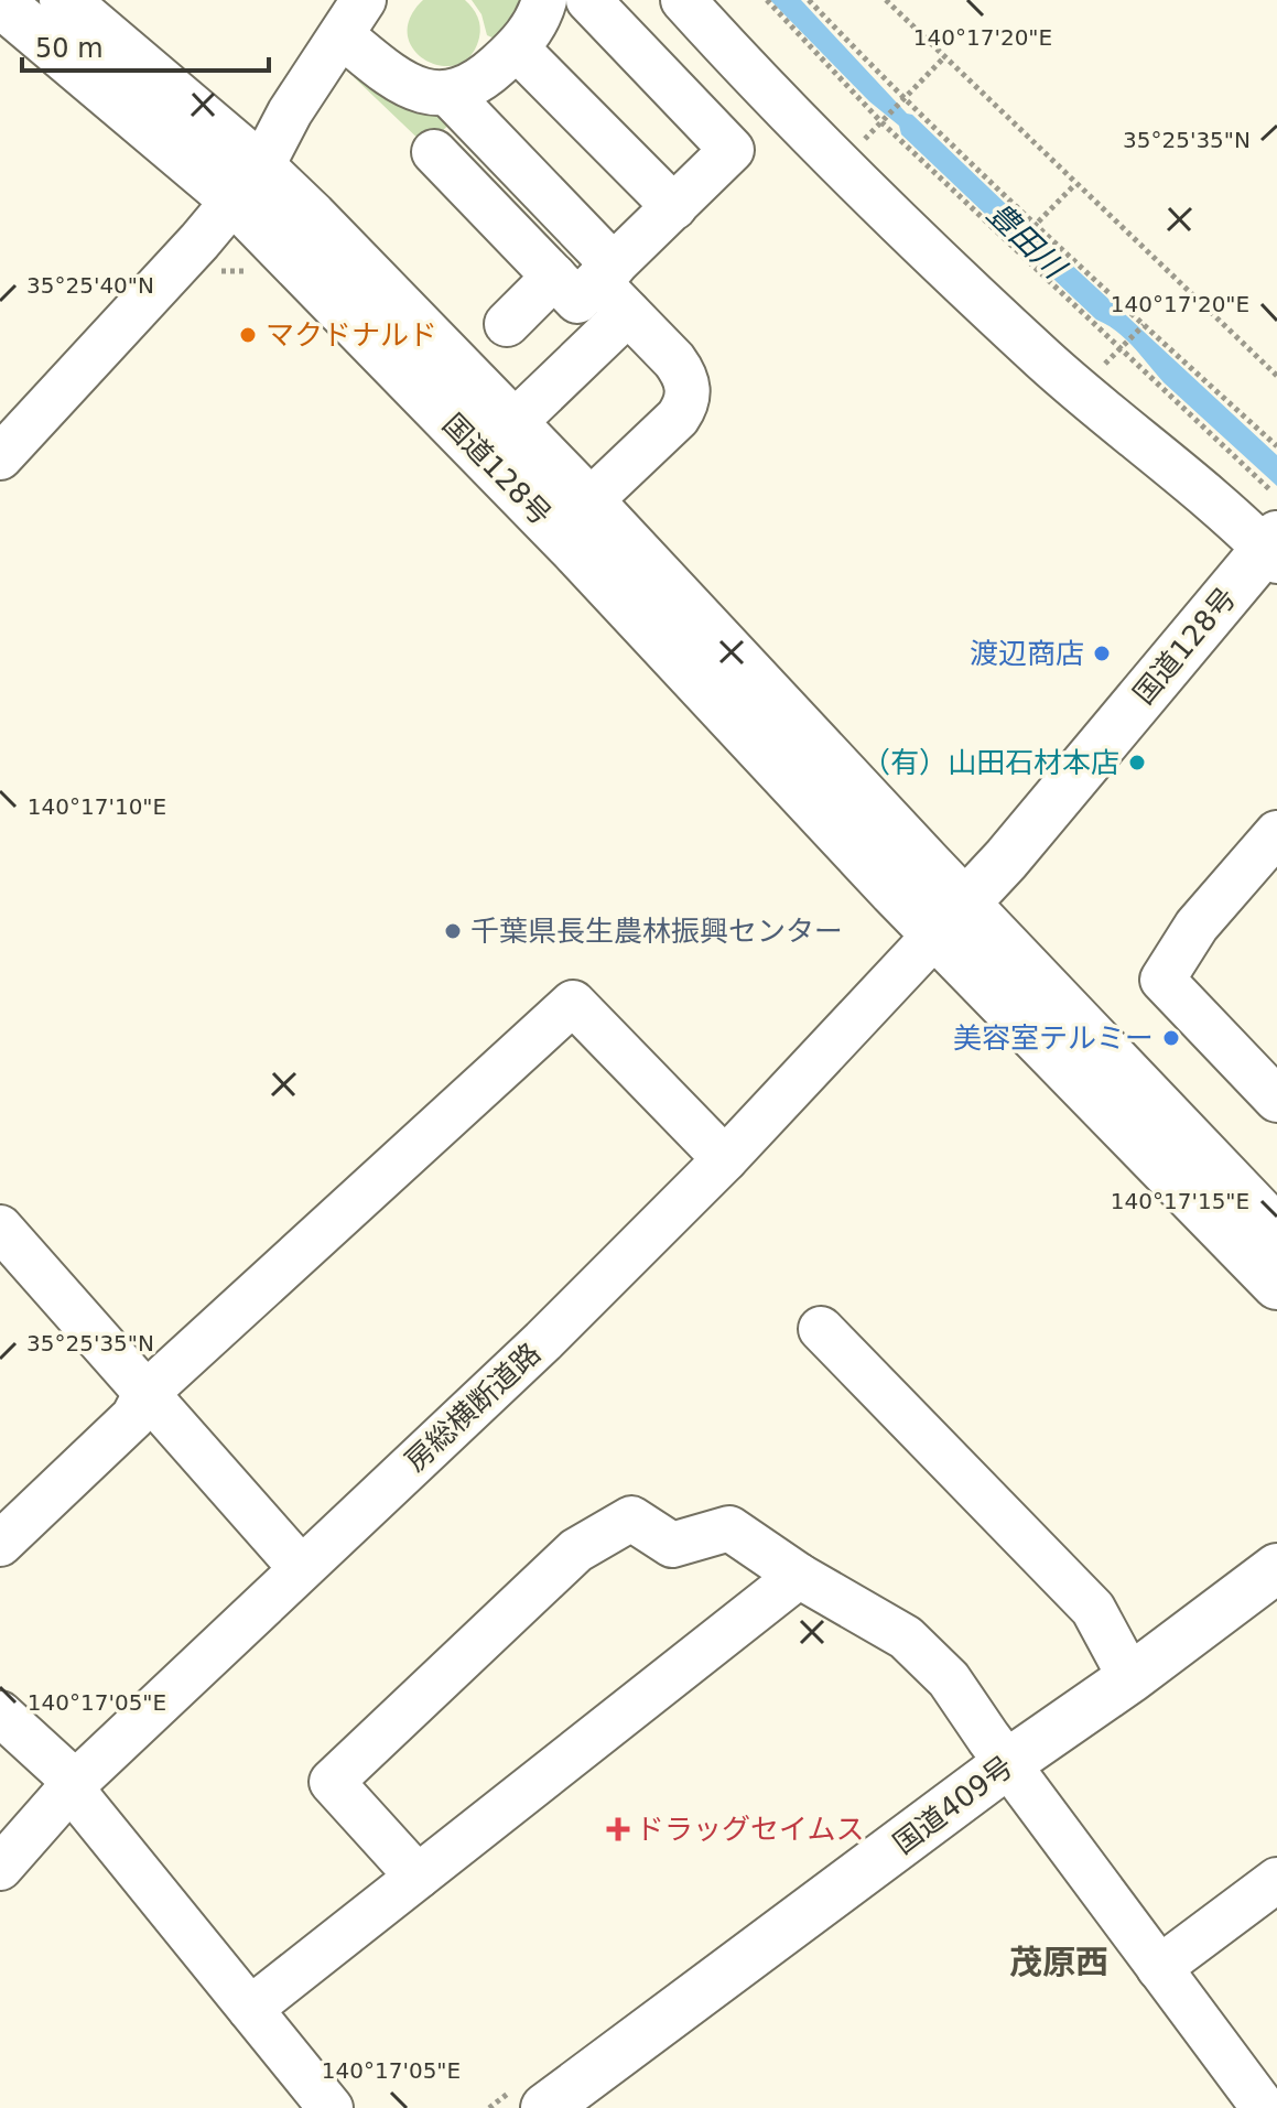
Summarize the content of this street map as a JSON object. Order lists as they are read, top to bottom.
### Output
{
  "streets": {
    "highway": ["国道128号", "国道409号"],
    "street": ["房総横断道路"]
  },
  "crossings": [
    ["国道128号", "房総横断道路"]
  ],
  "districts": ["茂原西"],
  "water": ["豊田川"],
  "places": {
    "other": [
      "マクドナルド",
      "渡辺商店",
      "（有）山田石材本店",
      "千葉県長生農林振興センター",
      "美容室テルミー"
    ],
    "health": ["ドラッグセイムス"]
  },
  "scale_bar": "50 m",
  "coordinates": [
    "140°17'20\"E",
    "35°25'35\"N",
    "35°25'40\"N",
    "140°17'10\"E",
    "140°17'15\"E",
    "140°17'05\"E"
  ]
}
